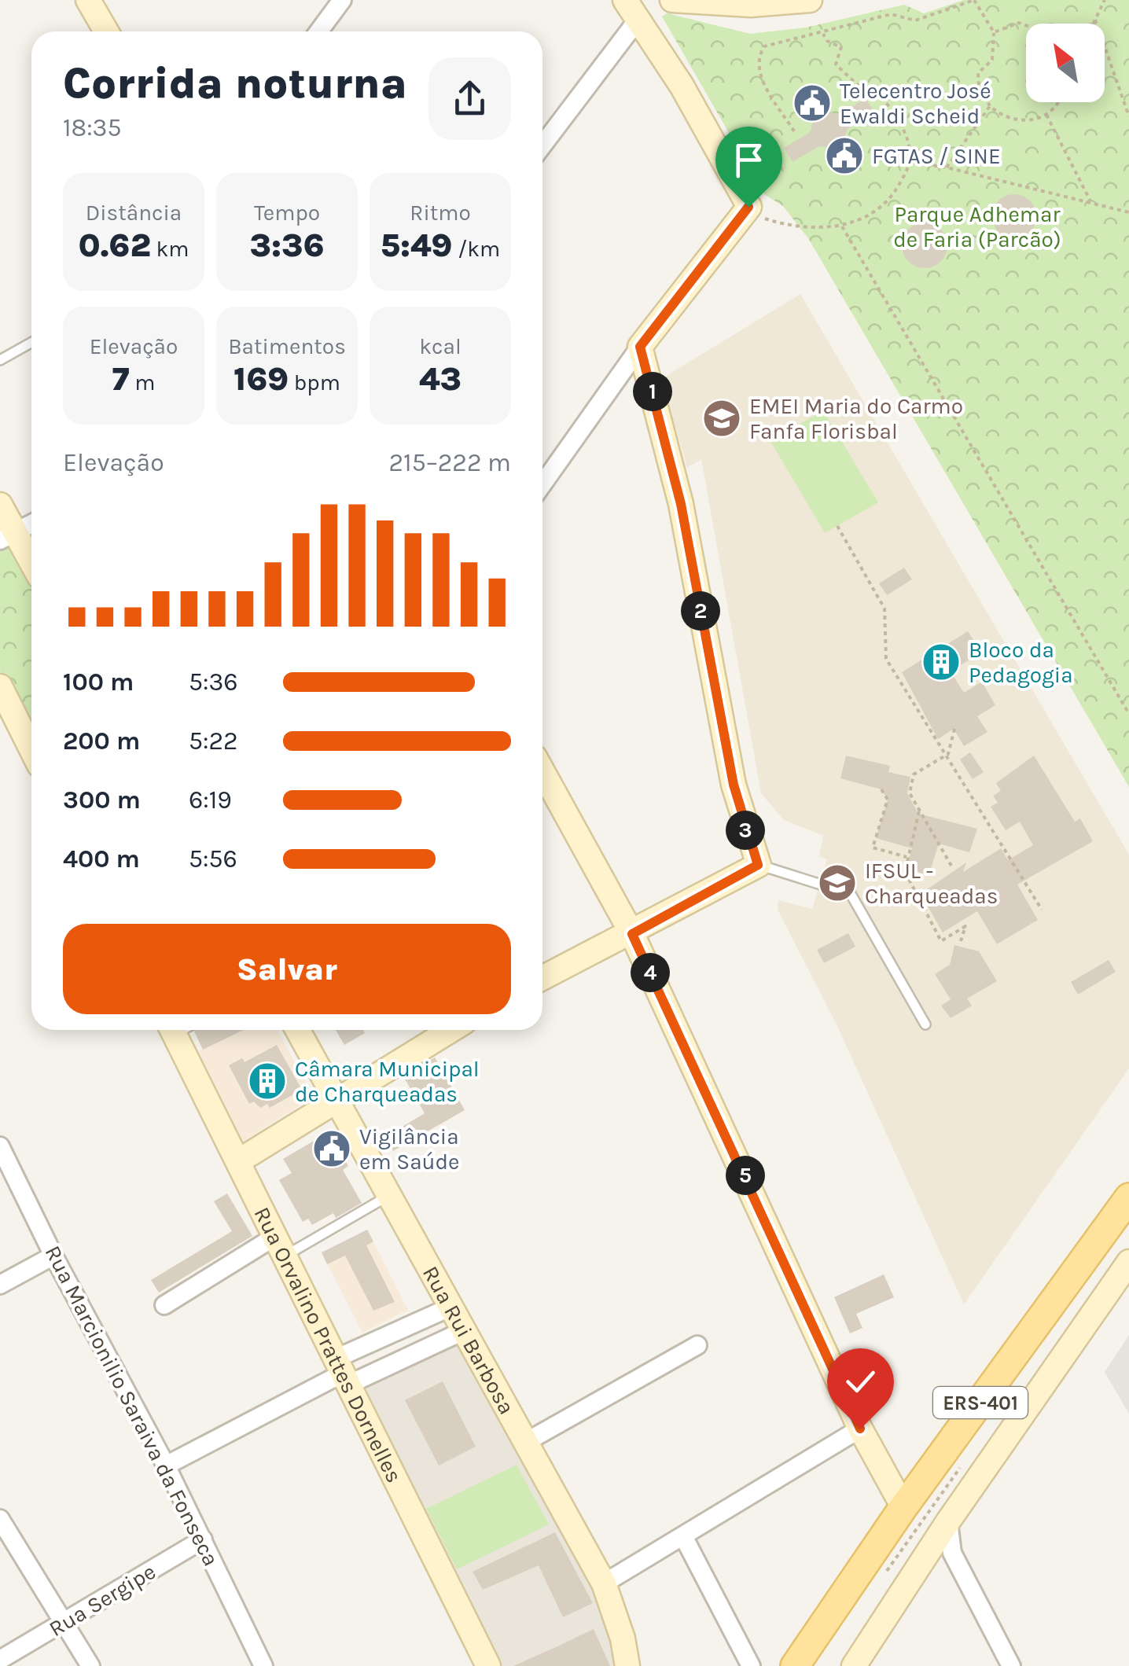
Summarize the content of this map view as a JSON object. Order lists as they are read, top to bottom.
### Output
{
  "streets": {
    "main road": ["ERS-401"],
    "street": [
      "Rua Rui Barbosa",
      "Rua Orvalino Prattes Dornelles",
      "Rua Marcionilio Saraiva da Fonseca",
      "Rua Sergipe"
    ]
  },
  "crossings": [
    ["Rua Marcionilio Saraiva da Fonseca", "Rua Sergipe"]
  ],
  "parks": ["Parque Adhemar de Faria (Parcão)"],
  "places": {
    "public building": ["Telecentro José Ewaldi Scheid", "FGTAS / SINE", "Vigilância em Saúde"],
    "school or university": ["EMEI Maria do Carmo Fanfa Florisbal", "IFSUL - Charqueadas"],
    "building": ["Bloco da Pedagogia", "Câmara Municipal de Charqueadas"]
  },
  "north": "top left",
  "page": {
    "heading": ["Corrida noturna", "18:35"],
    "stats": [
      ["Distância", "0.62 km"],
      ["Tempo", "3:36"],
      ["Ritmo", "5:49 /km"],
      ["Elevação", "7 m"],
      ["Batimentos", "169 bpm"],
      ["kcal", "43"]
    ],
    "pins": [
      "1",
      "2",
      "3",
      "4",
      "5"
    ],
    "chart": ["Elevação", "215–222 m"],
    "list": [
      {
        "name": "100 m",
        "note": "5:36"
      },
      {
        "name": "200 m",
        "note": "5:22"
      },
      {
        "name": "300 m",
        "note": "6:19"
      },
      {
        "name": "400 m",
        "note": "5:56"
      }
    ],
    "buttons": "Salvar"
  }
}
